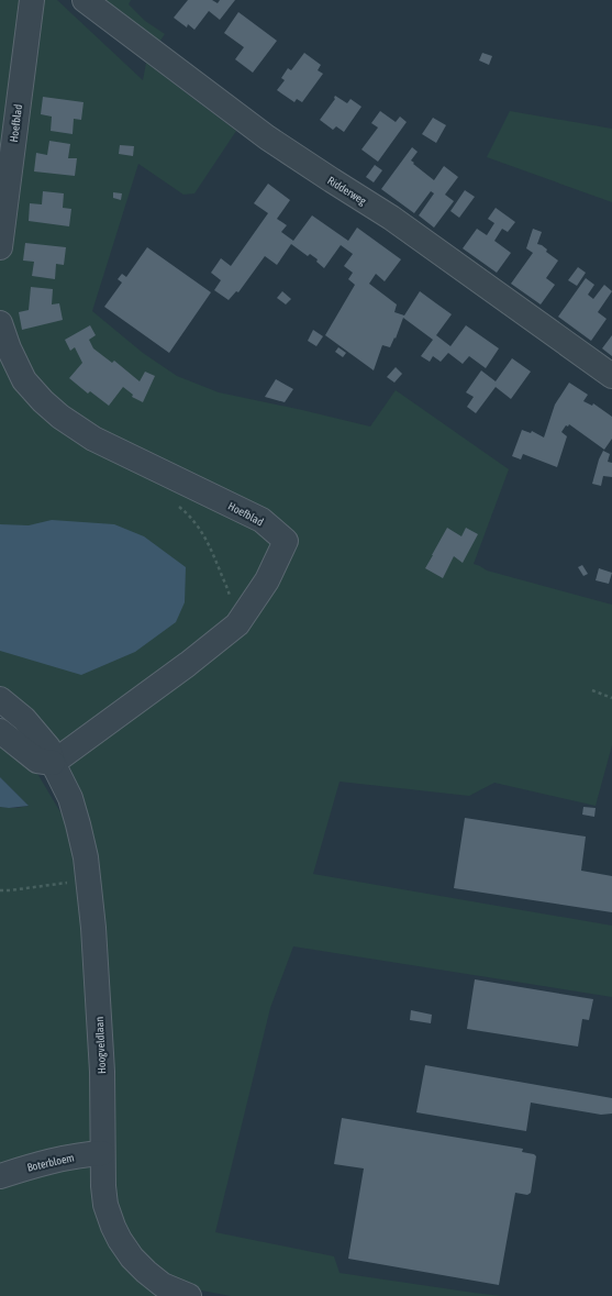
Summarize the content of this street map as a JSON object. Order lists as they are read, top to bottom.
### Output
{
  "streets": {
    "street": [
      "Hoefblad",
      "Ridderweg",
      "Hoogveldlaan",
      "Boterbloem"
    ]
  },
  "crossings": [
    ["Hoefblad", "Hoogveldlaan"],
    ["Hoogveldlaan", "Boterbloem"]
  ]
}
